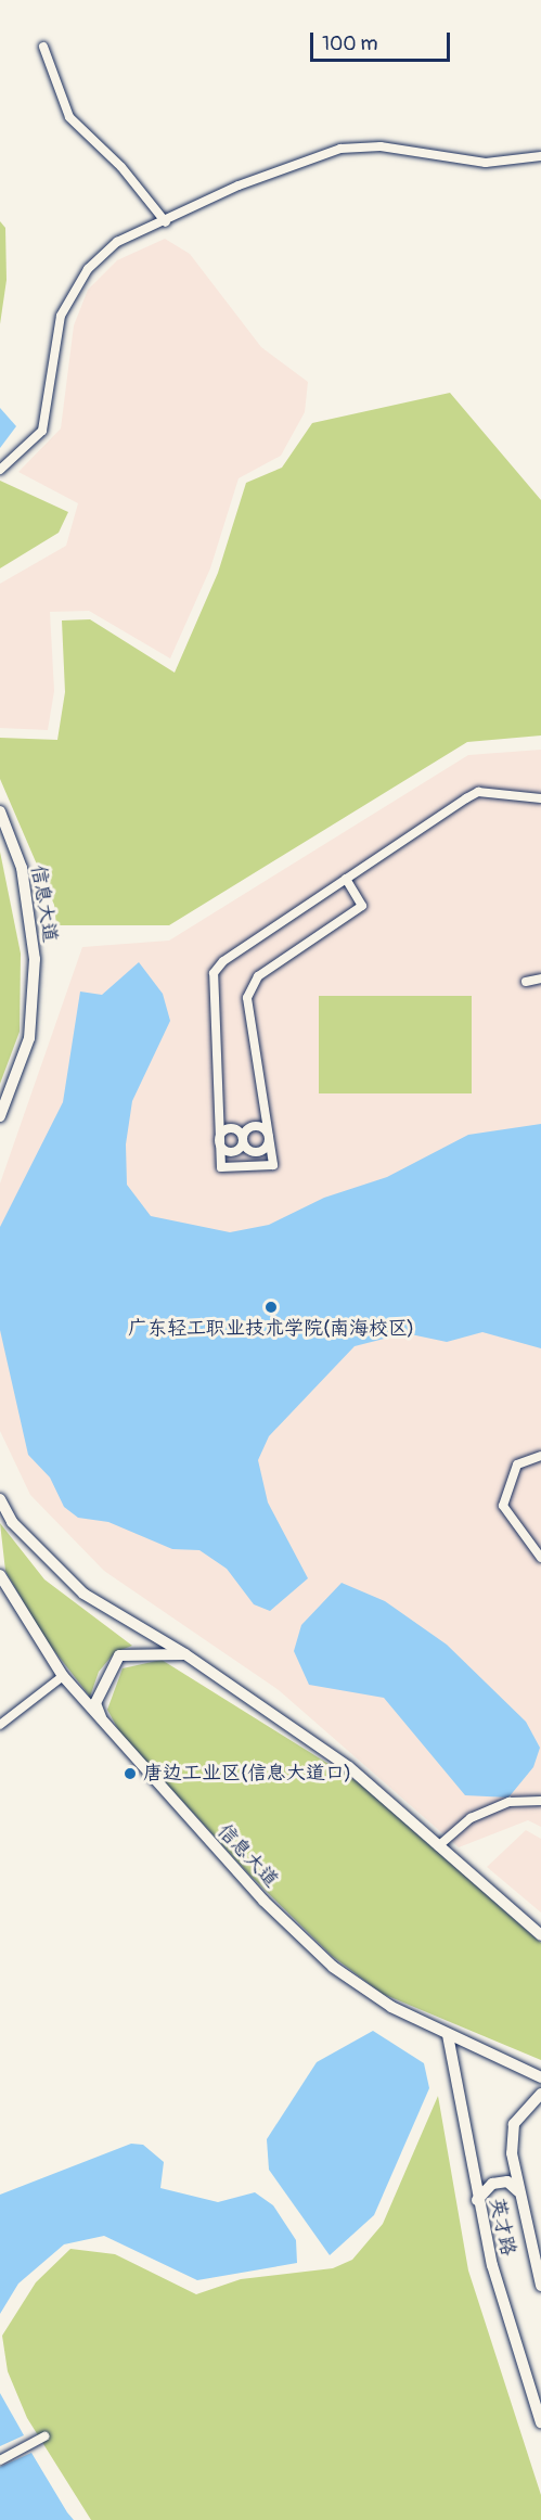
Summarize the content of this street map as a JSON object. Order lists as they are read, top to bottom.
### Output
{
  "streets": {
    "main road": ["信息大道", "英才路"]
  },
  "crossings": [
    ["信息大道", "英才路"]
  ],
  "places": ["广东轻工职业技术学院(南海校区)", "唐边工业区(信息大道口)"],
  "scale_bar": "100 m"
}
